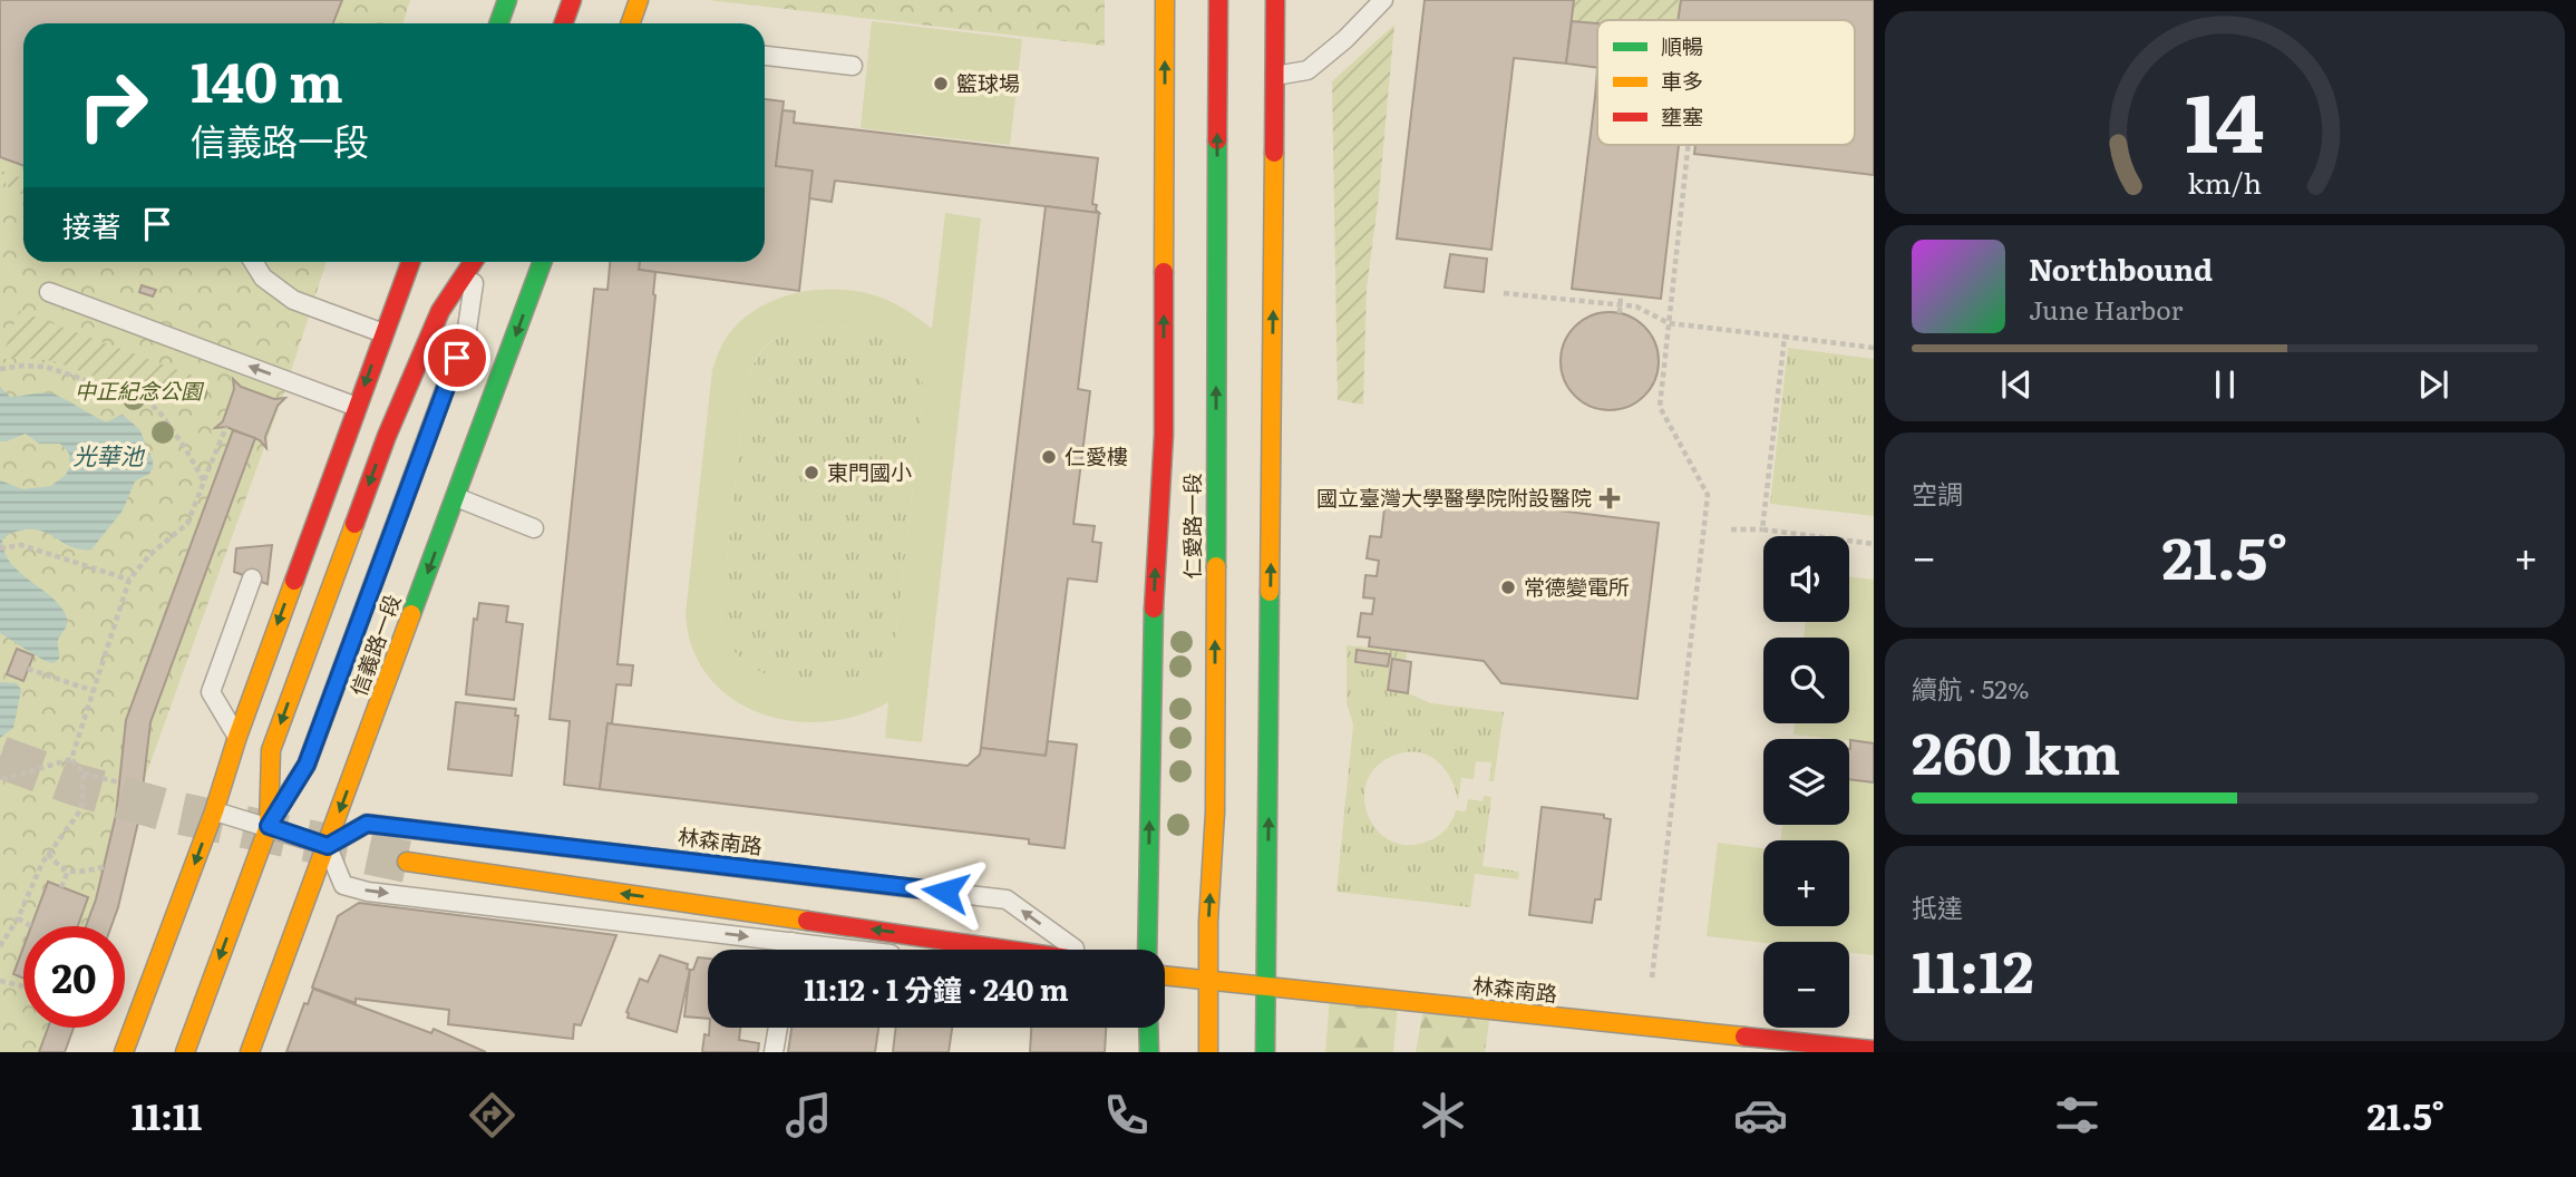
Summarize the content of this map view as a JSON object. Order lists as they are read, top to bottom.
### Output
{
  "streets": {
    "main road": ["仁愛路一段", "信義路一段", "林森南路"]
  },
  "crossings": [
    ["仁愛路一段", "林森南路"],
    ["信義路一段", "林森南路"]
  ],
  "water": ["光華池"],
  "parks": ["中正紀念公園"],
  "places": {
    "other": [
      "籃球場",
      "仁愛樓",
      "東門國小",
      "常德變電所"
    ],
    "health": ["國立臺灣大學醫學院附設醫院"]
  },
  "legend": ["順暢", "車多", "壅塞"],
  "page": {
    "turn": ["140 m", "信義路一段"],
    "then": "接著",
    "song": ["Northbound", "June Harbor"],
    "tile": [
      "空調",
      ["續航 · 52%", "260 km"],
      ["抵達", "11:12"]
    ],
    "heat": ["−", "21.5°", "+"],
    "map_buttons": ["+", "−"],
    "limit": "20",
    "trip": "11:12 · 1 分鐘 · 240 m",
    "tabs": ["11:11", "21.5°"],
    "gauge": ["14", "km/h"]
  }
}
